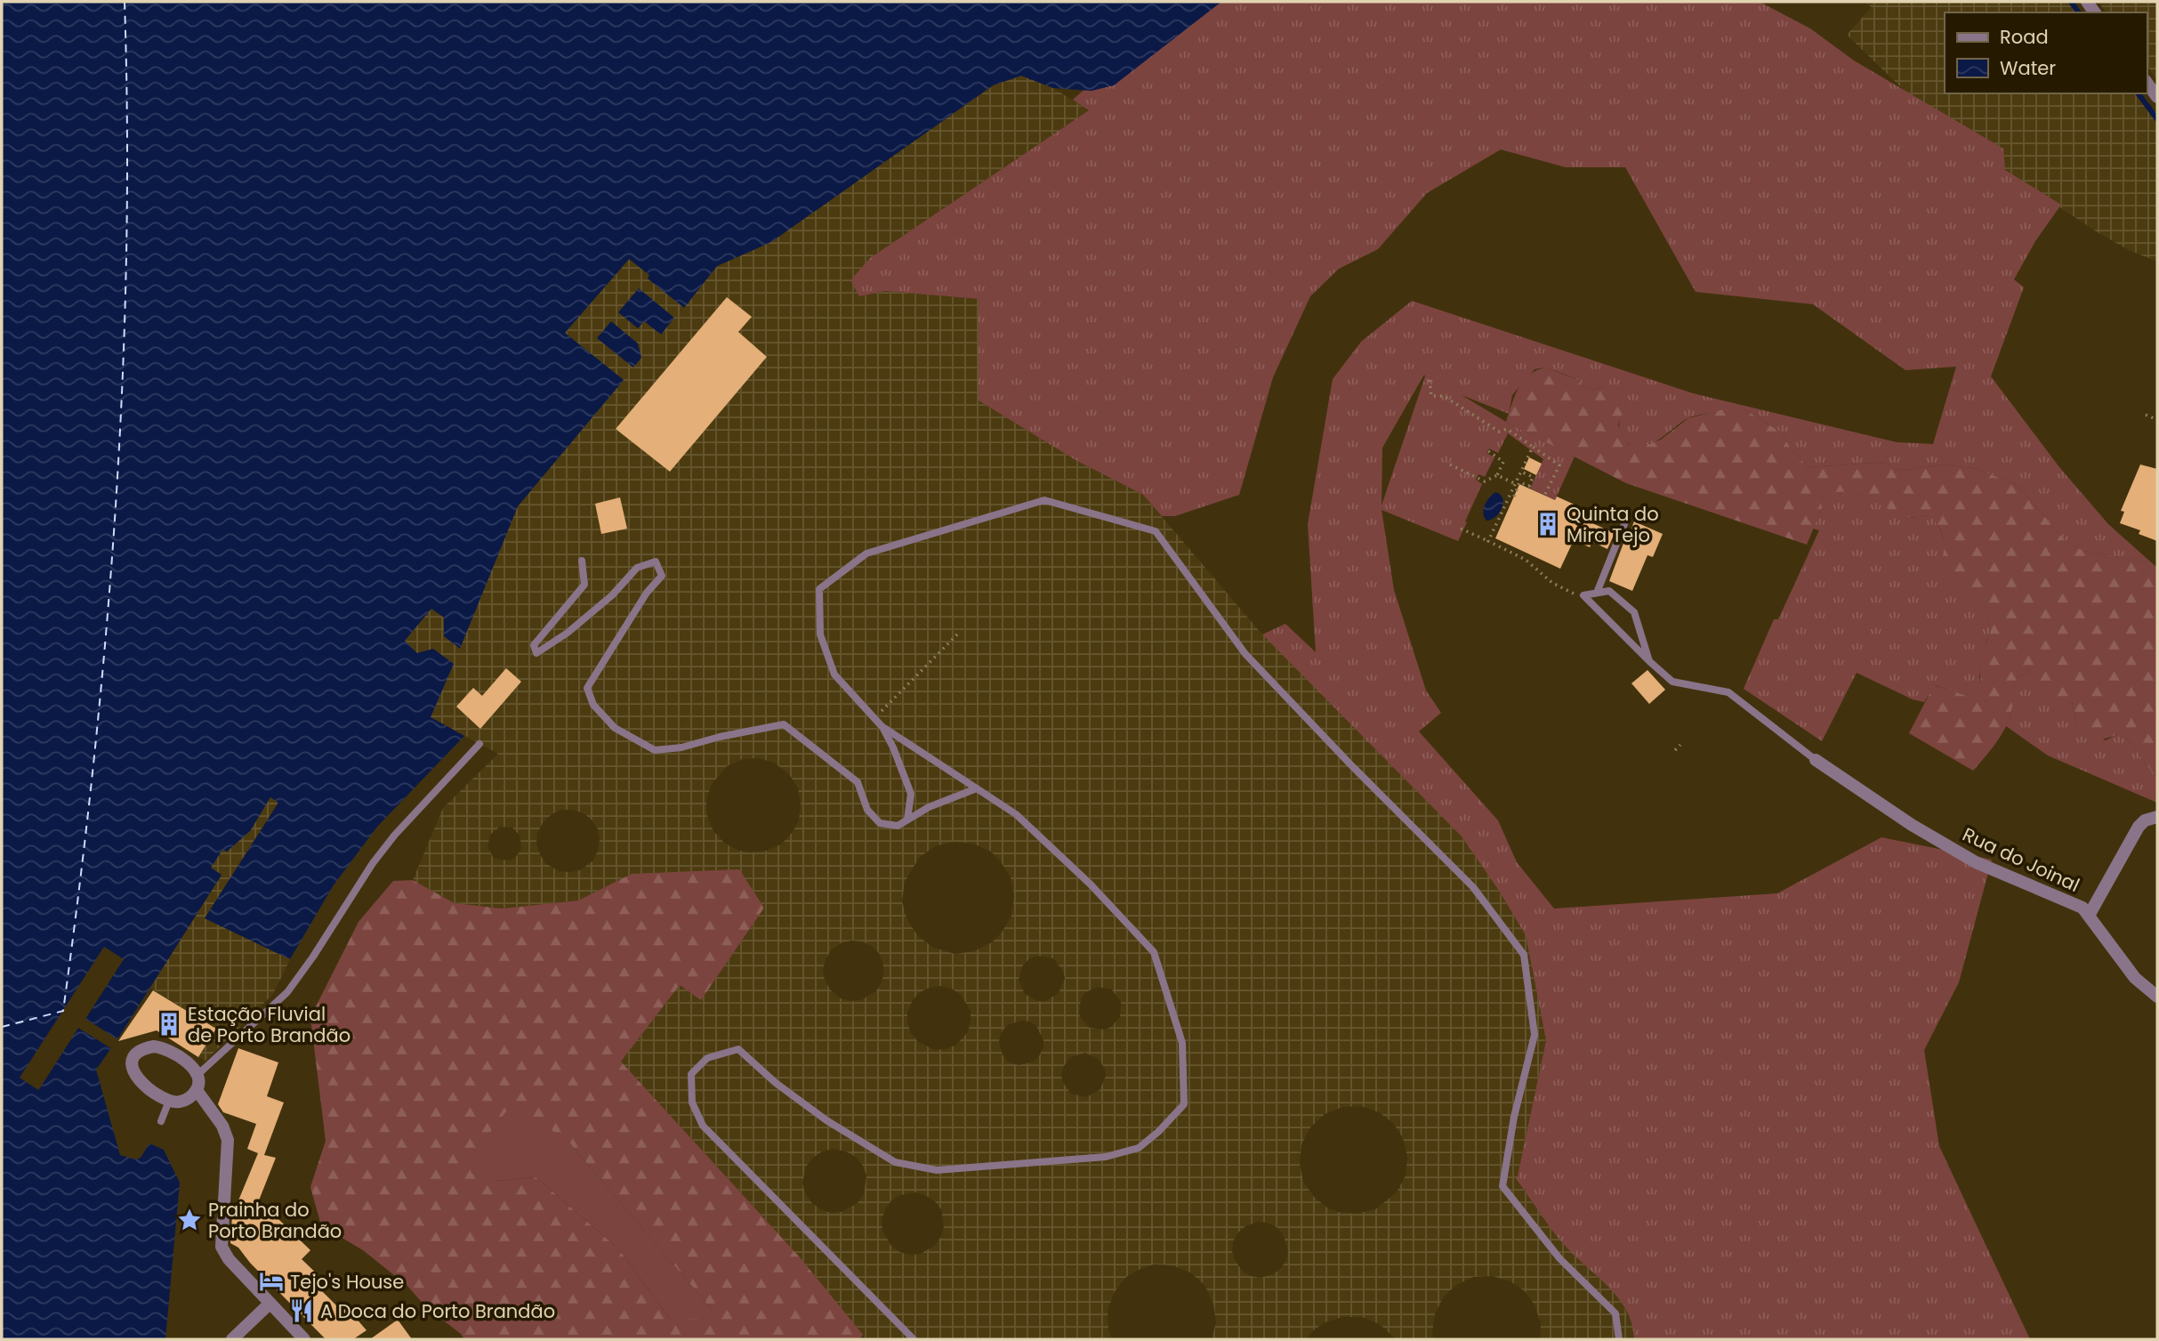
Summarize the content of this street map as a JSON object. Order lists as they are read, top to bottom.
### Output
{
  "streets": {
    "street": ["Rua do Joinal"]
  },
  "places": {
    "building": ["Quinta do Mira Tejo", "Estação Fluvial de Porto Brandão"],
    "place": ["Prainha do Porto Brandão"],
    "hotel": ["Tejo's House"],
    "restaurant": ["A Doca do Porto Brandão"]
  },
  "legend": ["Road", "Water"]
}
